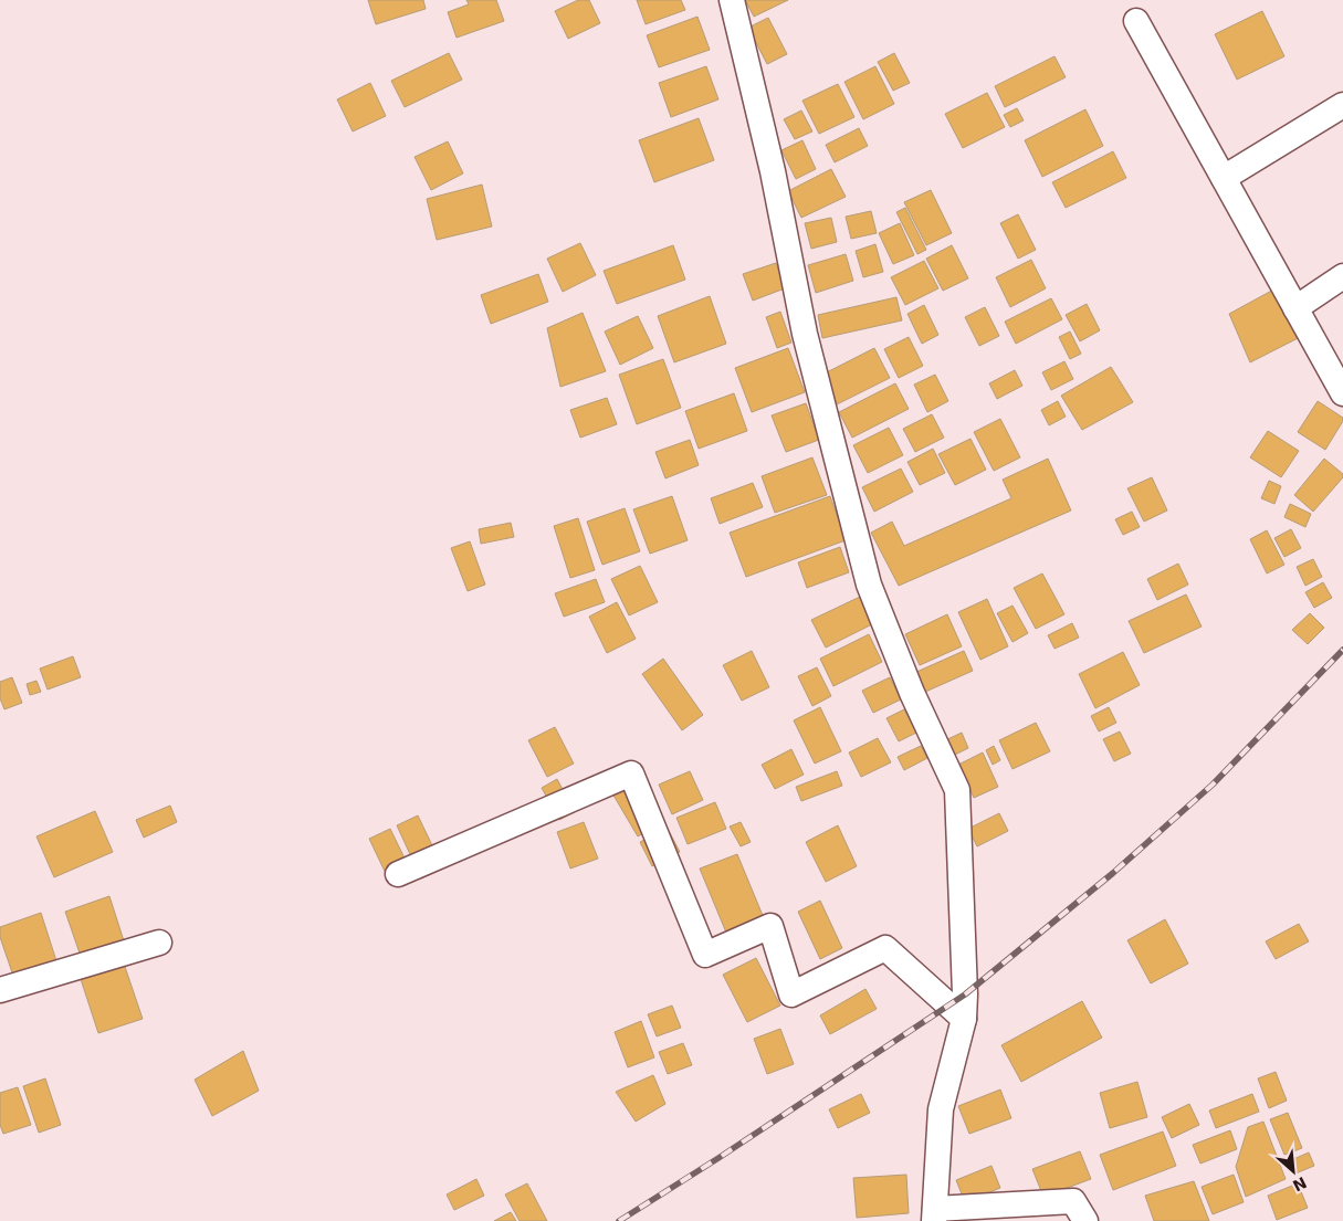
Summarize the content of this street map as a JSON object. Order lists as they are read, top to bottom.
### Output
{
  "north": "bottom right"
}
